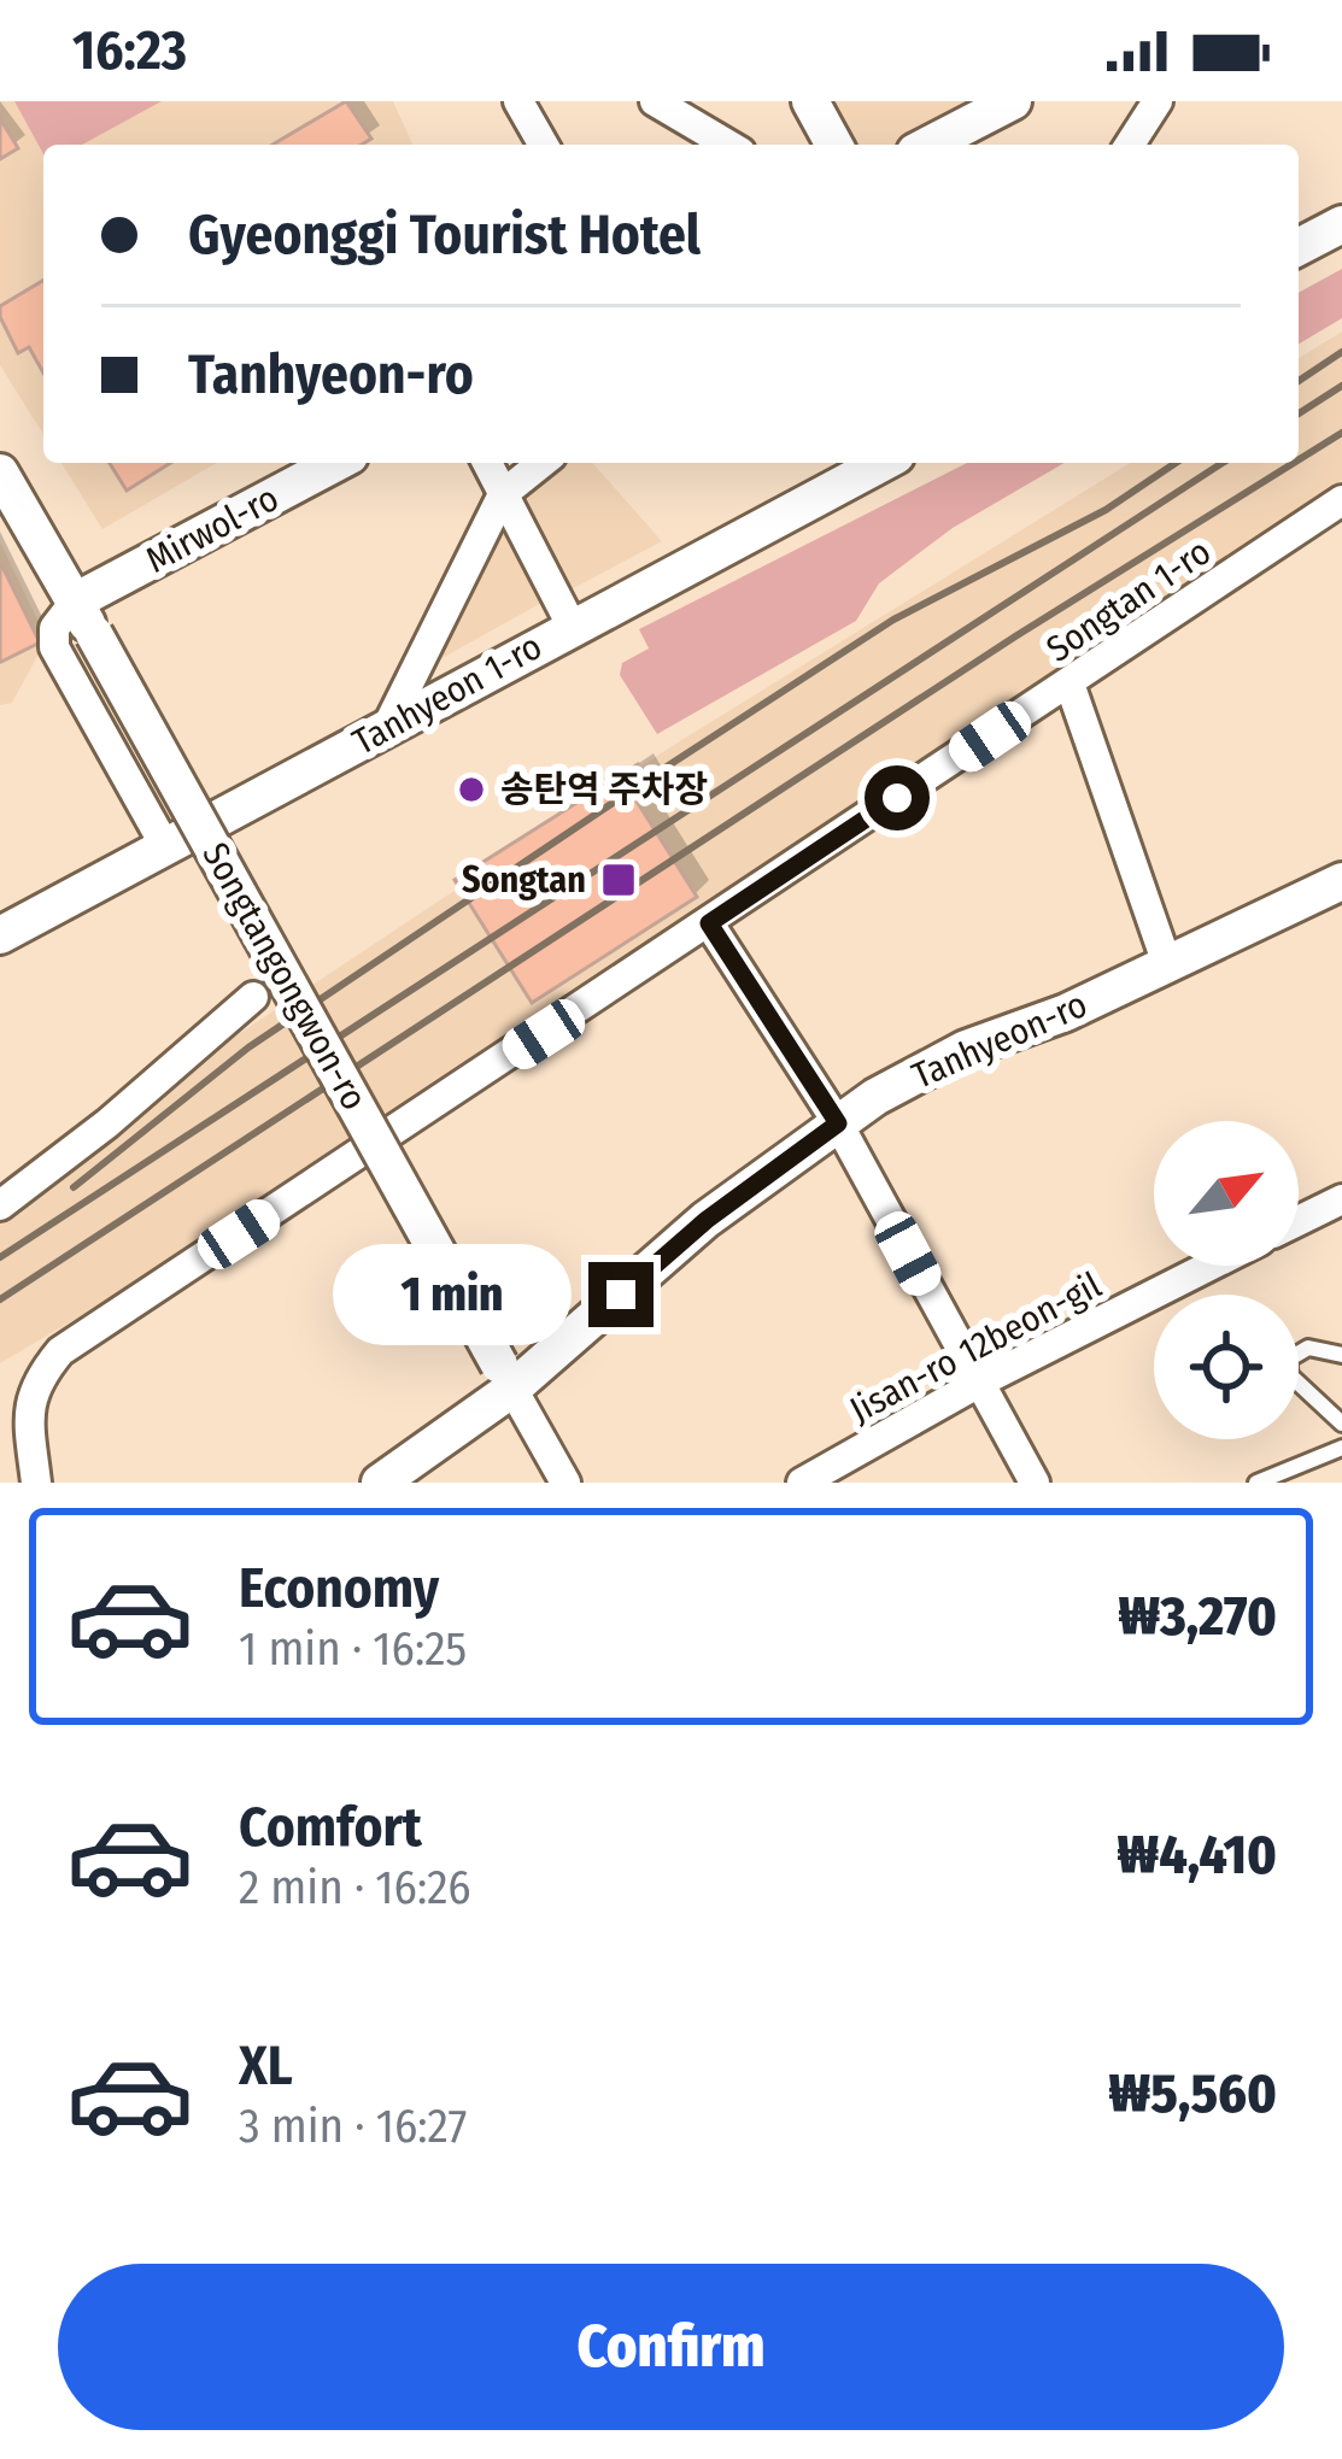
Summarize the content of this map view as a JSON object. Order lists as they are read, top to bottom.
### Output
{
  "streets": {
    "street": [
      "Mirwol-ro",
      "Songtan 1-ro",
      "Tanhyeon 1-ro",
      "Songtangongwon-ro",
      "Tanhyeon-ro",
      "Jisan-ro 12beon-gil"
    ]
  },
  "crossings": [
    ["Mirwol-ro", "Songtangongwon-ro"],
    ["Songtangongwon-ro", "Tanhyeon-ro"]
  ],
  "places": {
    "other": ["송탄역 주차장"],
    "transit": ["Songtan"]
  },
  "north": "top right",
  "page": {
    "status": "16:23",
    "banner": ["Gyeonggi Tourist Hotel", "Tanhyeon-ro"],
    "bubble": "1 min",
    "list": [
      {
        "name": "Economy",
        "note": "1 min · 16:25",
        "value": "₩3,270"
      },
      {
        "name": "Comfort",
        "note": "2 min · 16:26",
        "value": "₩4,410"
      },
      {
        "name": "XL",
        "note": "3 min · 16:27",
        "value": "₩5,560"
      }
    ],
    "buttons": "Confirm"
  }
}
